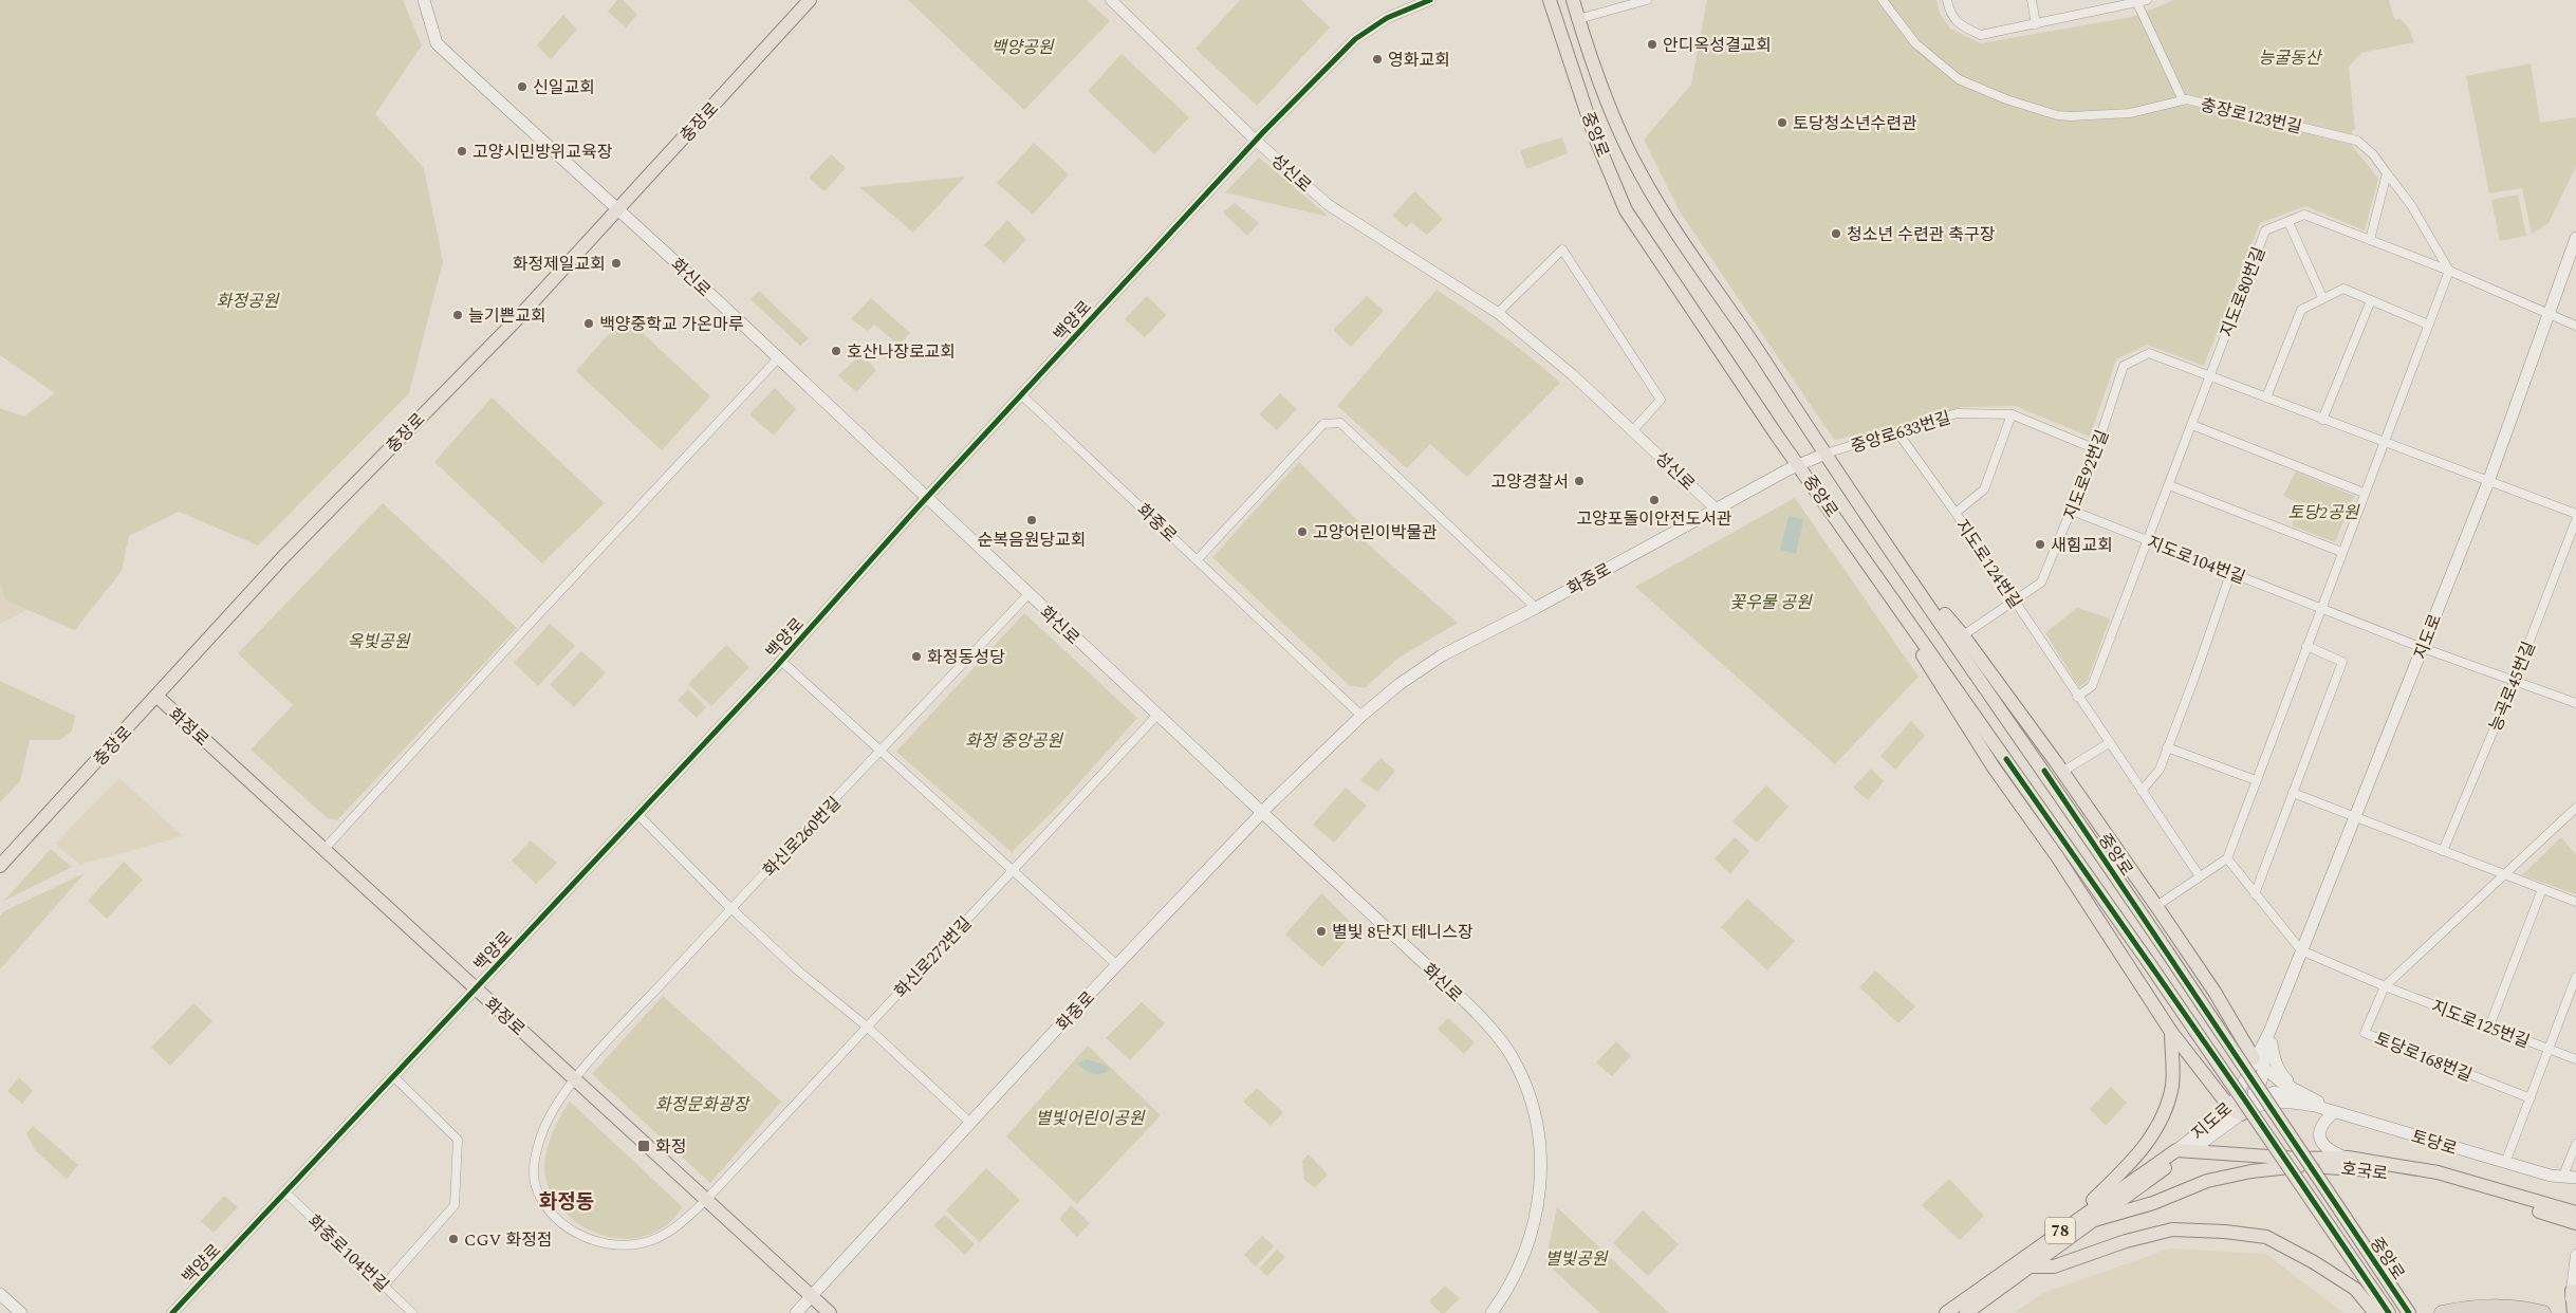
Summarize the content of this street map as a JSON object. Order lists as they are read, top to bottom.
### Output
{
  "streets": {
    "main road": [
      "충장로",
      "중앙로",
      "화신로",
      "화중로",
      "지도로",
      "화정로",
      "토당로",
      "호국로",
      "78"
    ],
    "street": [
      "충장로123번길",
      "성신로",
      "지도로80번길",
      "백양로",
      "중앙로633번길",
      "지도로92번길",
      "지도로104번길",
      "지도로124번길",
      "능곡로45번길",
      "화신로260번길",
      "화신로272번길",
      "지도로125번길",
      "토당로168번길",
      "화중로104번길"
    ]
  },
  "crossings": [
    ["충장로", "화신로"],
    ["충장로", "화정로"],
    ["중앙로", "중앙로633번길"],
    ["중앙로", "화중로"],
    ["성신로", "백양로"],
    ["성신로", "화중로"],
    ["화신로", "백양로"],
    ["화신로", "화중로"],
    ["화신로", "화신로260번길"],
    ["화신로", "화신로272번길"],
    ["지도로80번길", "지도로92번길"],
    ["지도로80번길", "지도로"],
    ["백양로", "화중로"],
    ["백양로", "화정로"],
    ["백양로", "화중로104번길"],
    ["중앙로633번길", "지도로92번길"],
    ["중앙로633번길", "화중로"],
    ["중앙로633번길", "지도로124번길"],
    ["지도로92번길", "지도로104번길"],
    ["지도로92번길", "지도로124번길"],
    ["지도로92번길", "지도로"],
    ["화중로", "화정로"],
    ["지도로104번길", "지도로"],
    ["지도로104번길", "능곡로45번길"],
    ["지도로", "지도로125번길"],
    ["지도로", "토당로"],
    ["지도로", "호국로"],
    ["지도로", "78"],
    ["화정로", "화신로260번길"],
    ["화정로", "화신로272번길"],
    ["화신로260번길", "화신로272번길"],
    ["지도로125번길", "토당로168번길"],
    ["호국로", "78"]
  ],
  "districts": ["화정동"],
  "parks": [
    "백양공원",
    "능굴동산",
    "화정공원",
    "토당2공원",
    "꽃우물 공원",
    "옥빛공원",
    "화정 중앙공원",
    "화정문화광장",
    "별빛어린이공원",
    "별빛공원"
  ],
  "places": {
    "other": [
      "안디옥성결교회",
      "영화교회",
      "신일교회",
      "토당청소년수련관",
      "고양시민방위교육장",
      "청소년 수련관 축구장",
      "화정제일교회",
      "늘기쁜교회",
      "백양중학교 가온마루",
      "호산나장로교회",
      "고양경찰서",
      "고양포돌이안전도서관",
      "순복음원당교회",
      "고양어린이박물관",
      "새힘교회",
      "화정동성당",
      "별빛 8단지 테니스장",
      "CGV 화정점"
    ],
    "transit": ["화정"]
  }
}
